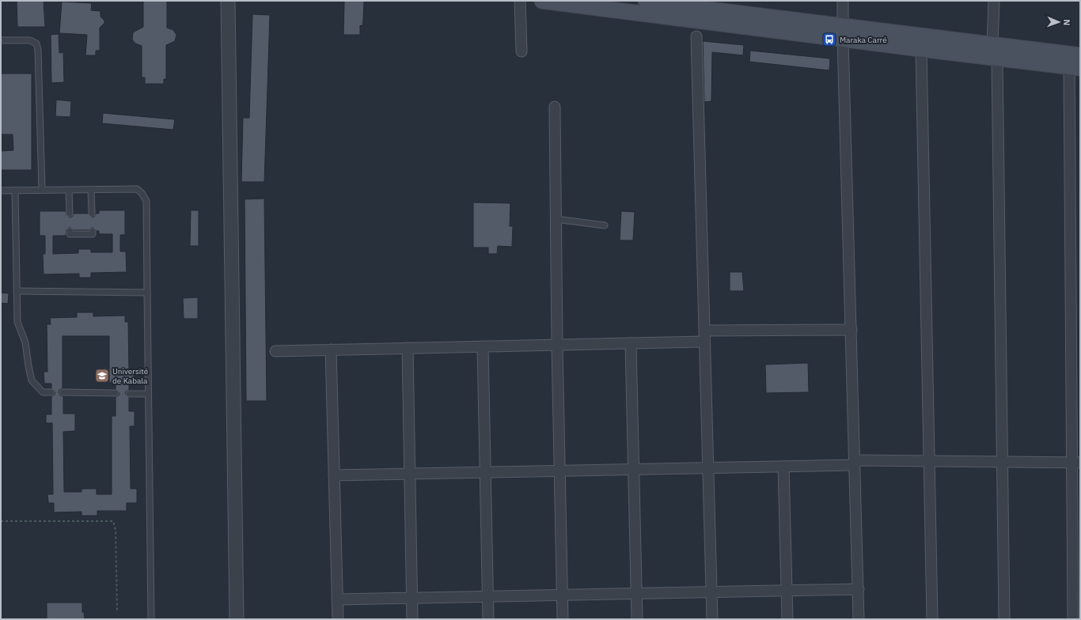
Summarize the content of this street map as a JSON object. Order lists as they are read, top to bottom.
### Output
{
  "places": {
    "bus stop": ["Maraka Carré"],
    "school or university": ["Université de Kabala"]
  },
  "north": "right"
}
